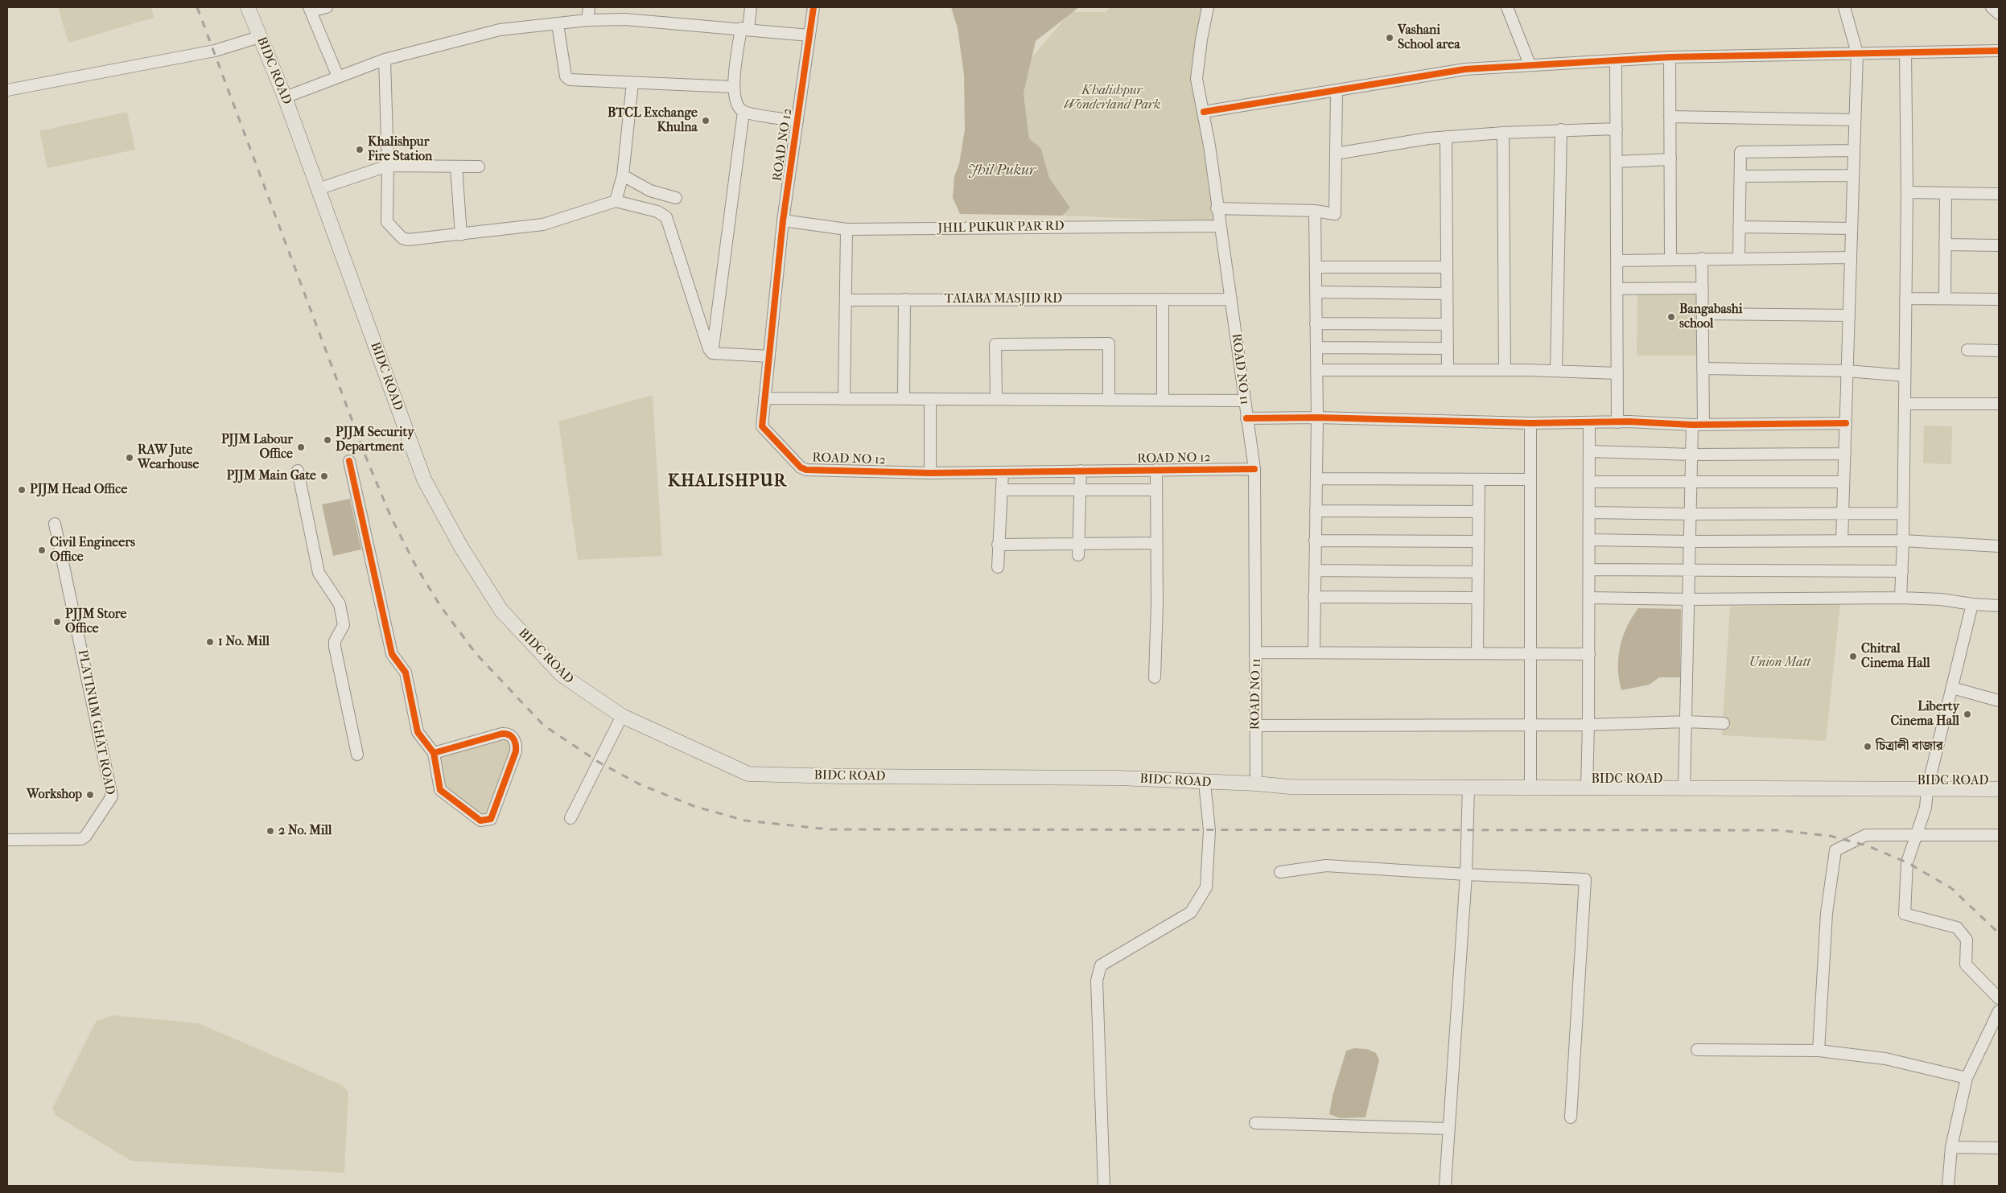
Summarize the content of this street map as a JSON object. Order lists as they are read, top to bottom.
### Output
{
  "streets": {
    "main road": ["BIDC ROAD"],
    "street": [
      "ROAD NO 12",
      "JHIL PUKUR PAR RD",
      "TAIABA MASJID RD",
      "ROAD NO 11",
      "PLATINUM GHAT ROAD"
    ]
  },
  "crossings": [
    ["BIDC ROAD", "ROAD NO 11"],
    ["ROAD NO 12", "JHIL PUKUR PAR RD"],
    ["ROAD NO 12", "ROAD NO 11"],
    ["JHIL PUKUR PAR RD", "ROAD NO 11"],
    ["TAIABA MASJID RD", "ROAD NO 11"]
  ],
  "districts": ["KHALISHPUR"],
  "water": ["Jhil Pukur"],
  "parks": ["Khalishpur Wonderland Park", "Union Matt"],
  "places": [
    "Vashani School area",
    "BTCL Exchange Khulna",
    "Khalishpur Fire Station",
    "Bangabashi school",
    "PJJM Security Department",
    "PJJM Labour Office",
    "RAW Jute Wearhouse",
    "PJJM Main Gate",
    "PJJM Head Office",
    "Civil Engineers Office",
    "PJJM Store Office",
    "1 No. Mill",
    "Chitral Cinema Hall",
    "Liberty Cinema Hall",
    "চিত্রালী বাজার",
    "Workshop",
    "2 No. Mill"
  ]
}
